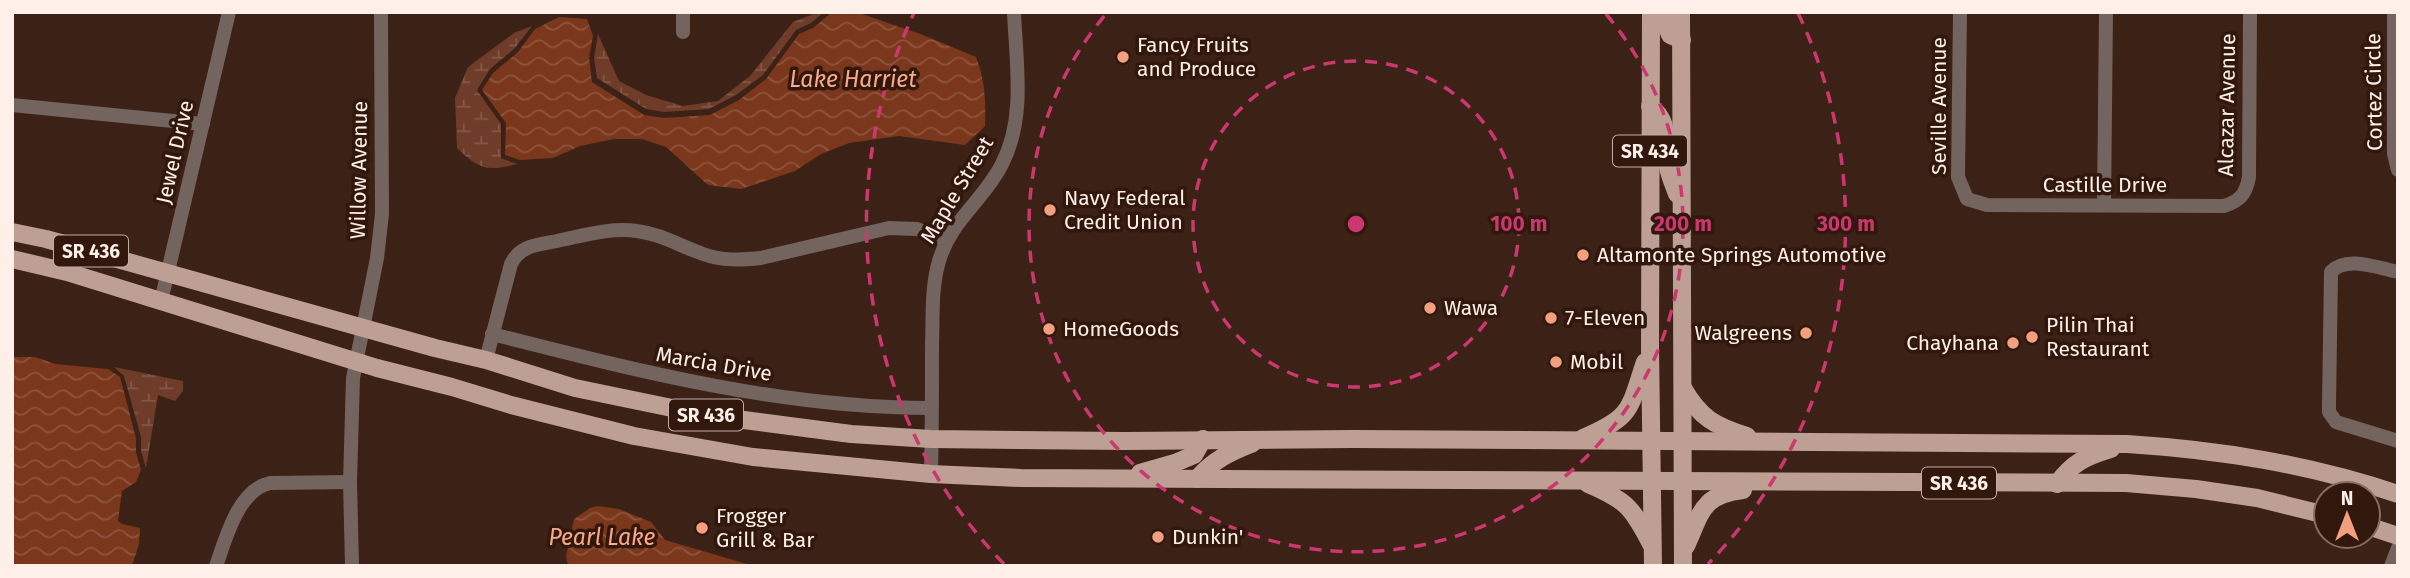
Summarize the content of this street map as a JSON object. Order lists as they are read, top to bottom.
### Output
{
  "streets": {
    "main road": ["SR 434", "SR 436"],
    "street": [
      "Cortez Circle",
      "Alcazar Avenue",
      "Seville Avenue",
      "Jewel Drive",
      "Willow Avenue",
      "Castille Drive",
      "Maple Street",
      "Marcia Drive"
    ]
  },
  "crossings": [
    ["Alcazar Avenue", "Castille Drive"],
    ["Seville Avenue", "Castille Drive"],
    ["SR 434", "SR 436"],
    ["Jewel Drive", "SR 436"],
    ["Willow Avenue", "SR 436"],
    ["Maple Street", "SR 436"],
    ["Maple Street", "Marcia Drive"]
  ],
  "water": ["Lake Harriet", "Pearl Lake"],
  "places": [
    "Fancy Fruits and Produce",
    "Navy Federal Credit Union",
    "Altamonte Springs Automotive",
    "Wawa",
    "7-Eleven",
    "HomeGoods",
    "Walgreens",
    "Pilin Thai Restaurant",
    "Chayhana",
    "Mobil",
    "Frogger Grill & Bar",
    "Dunkin'"
  ],
  "north": "top",
  "rings": ["100 m", "200 m", "300 m"]
}
